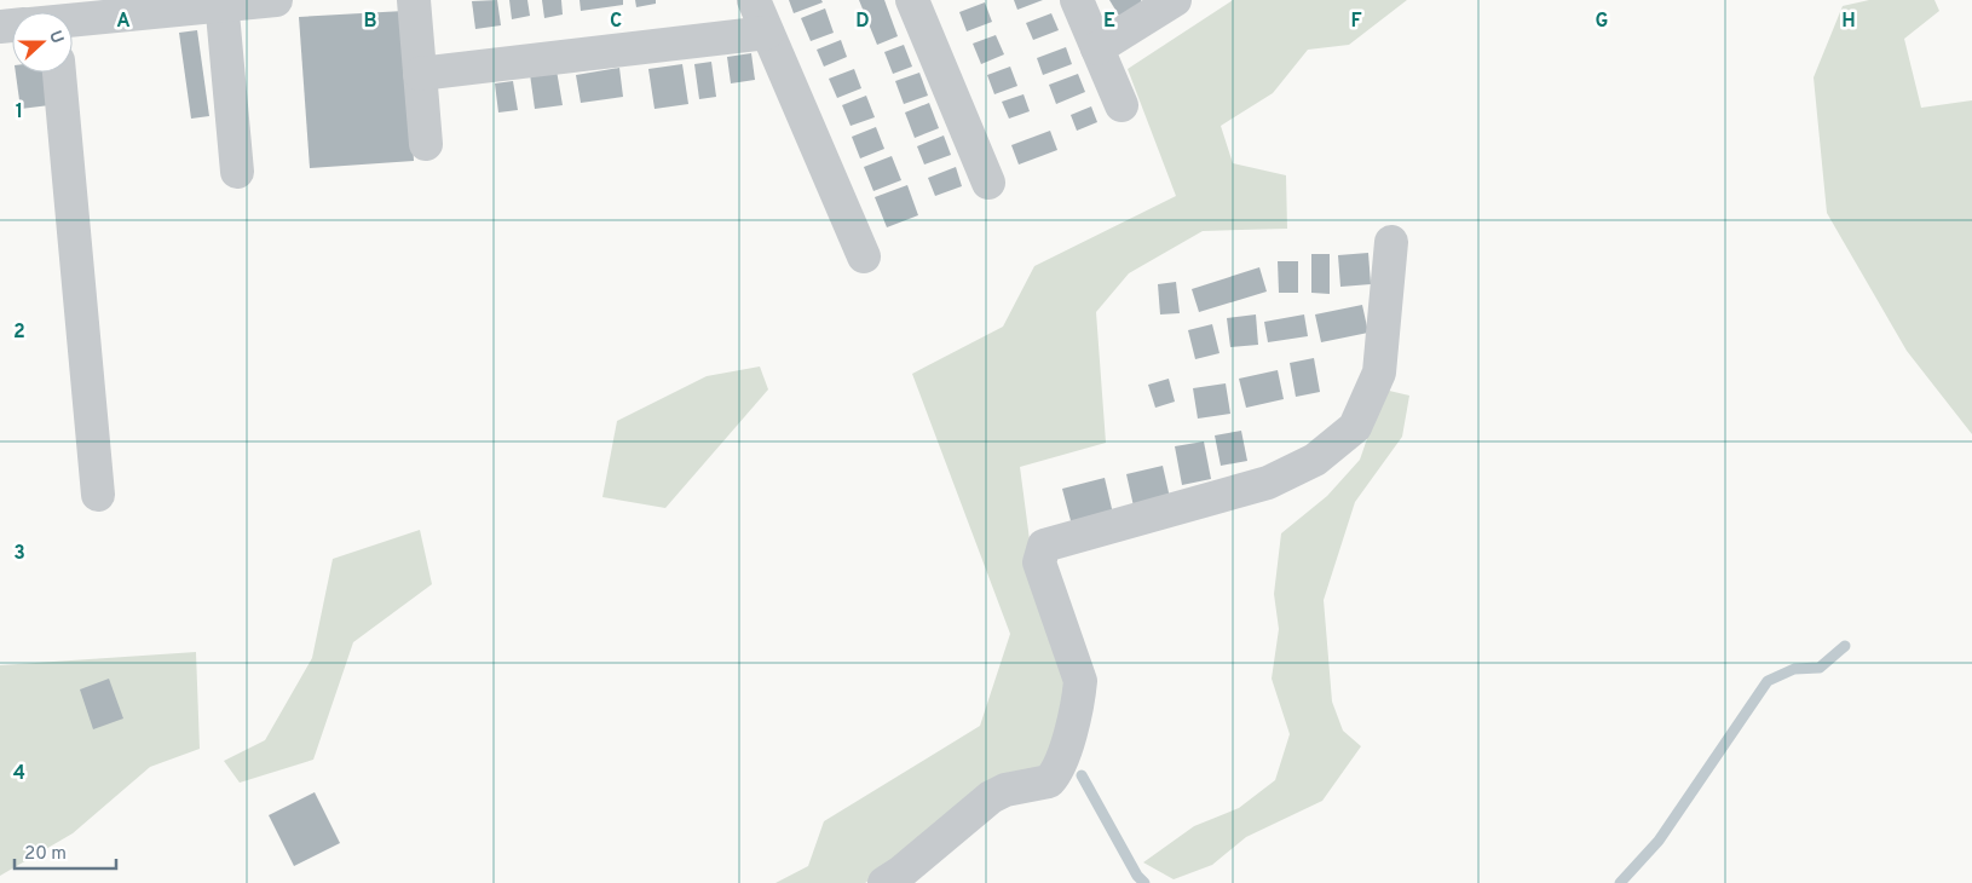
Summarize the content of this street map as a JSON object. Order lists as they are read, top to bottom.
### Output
{
  "scale_bar": "20 m",
  "north": "right",
  "grid": {
    "columns": [
      "A",
      "B",
      "C",
      "D",
      "E",
      "F",
      "G",
      "H"
    ],
    "rows": [
      "1",
      "2",
      "3",
      "4"
    ]
  }
}
